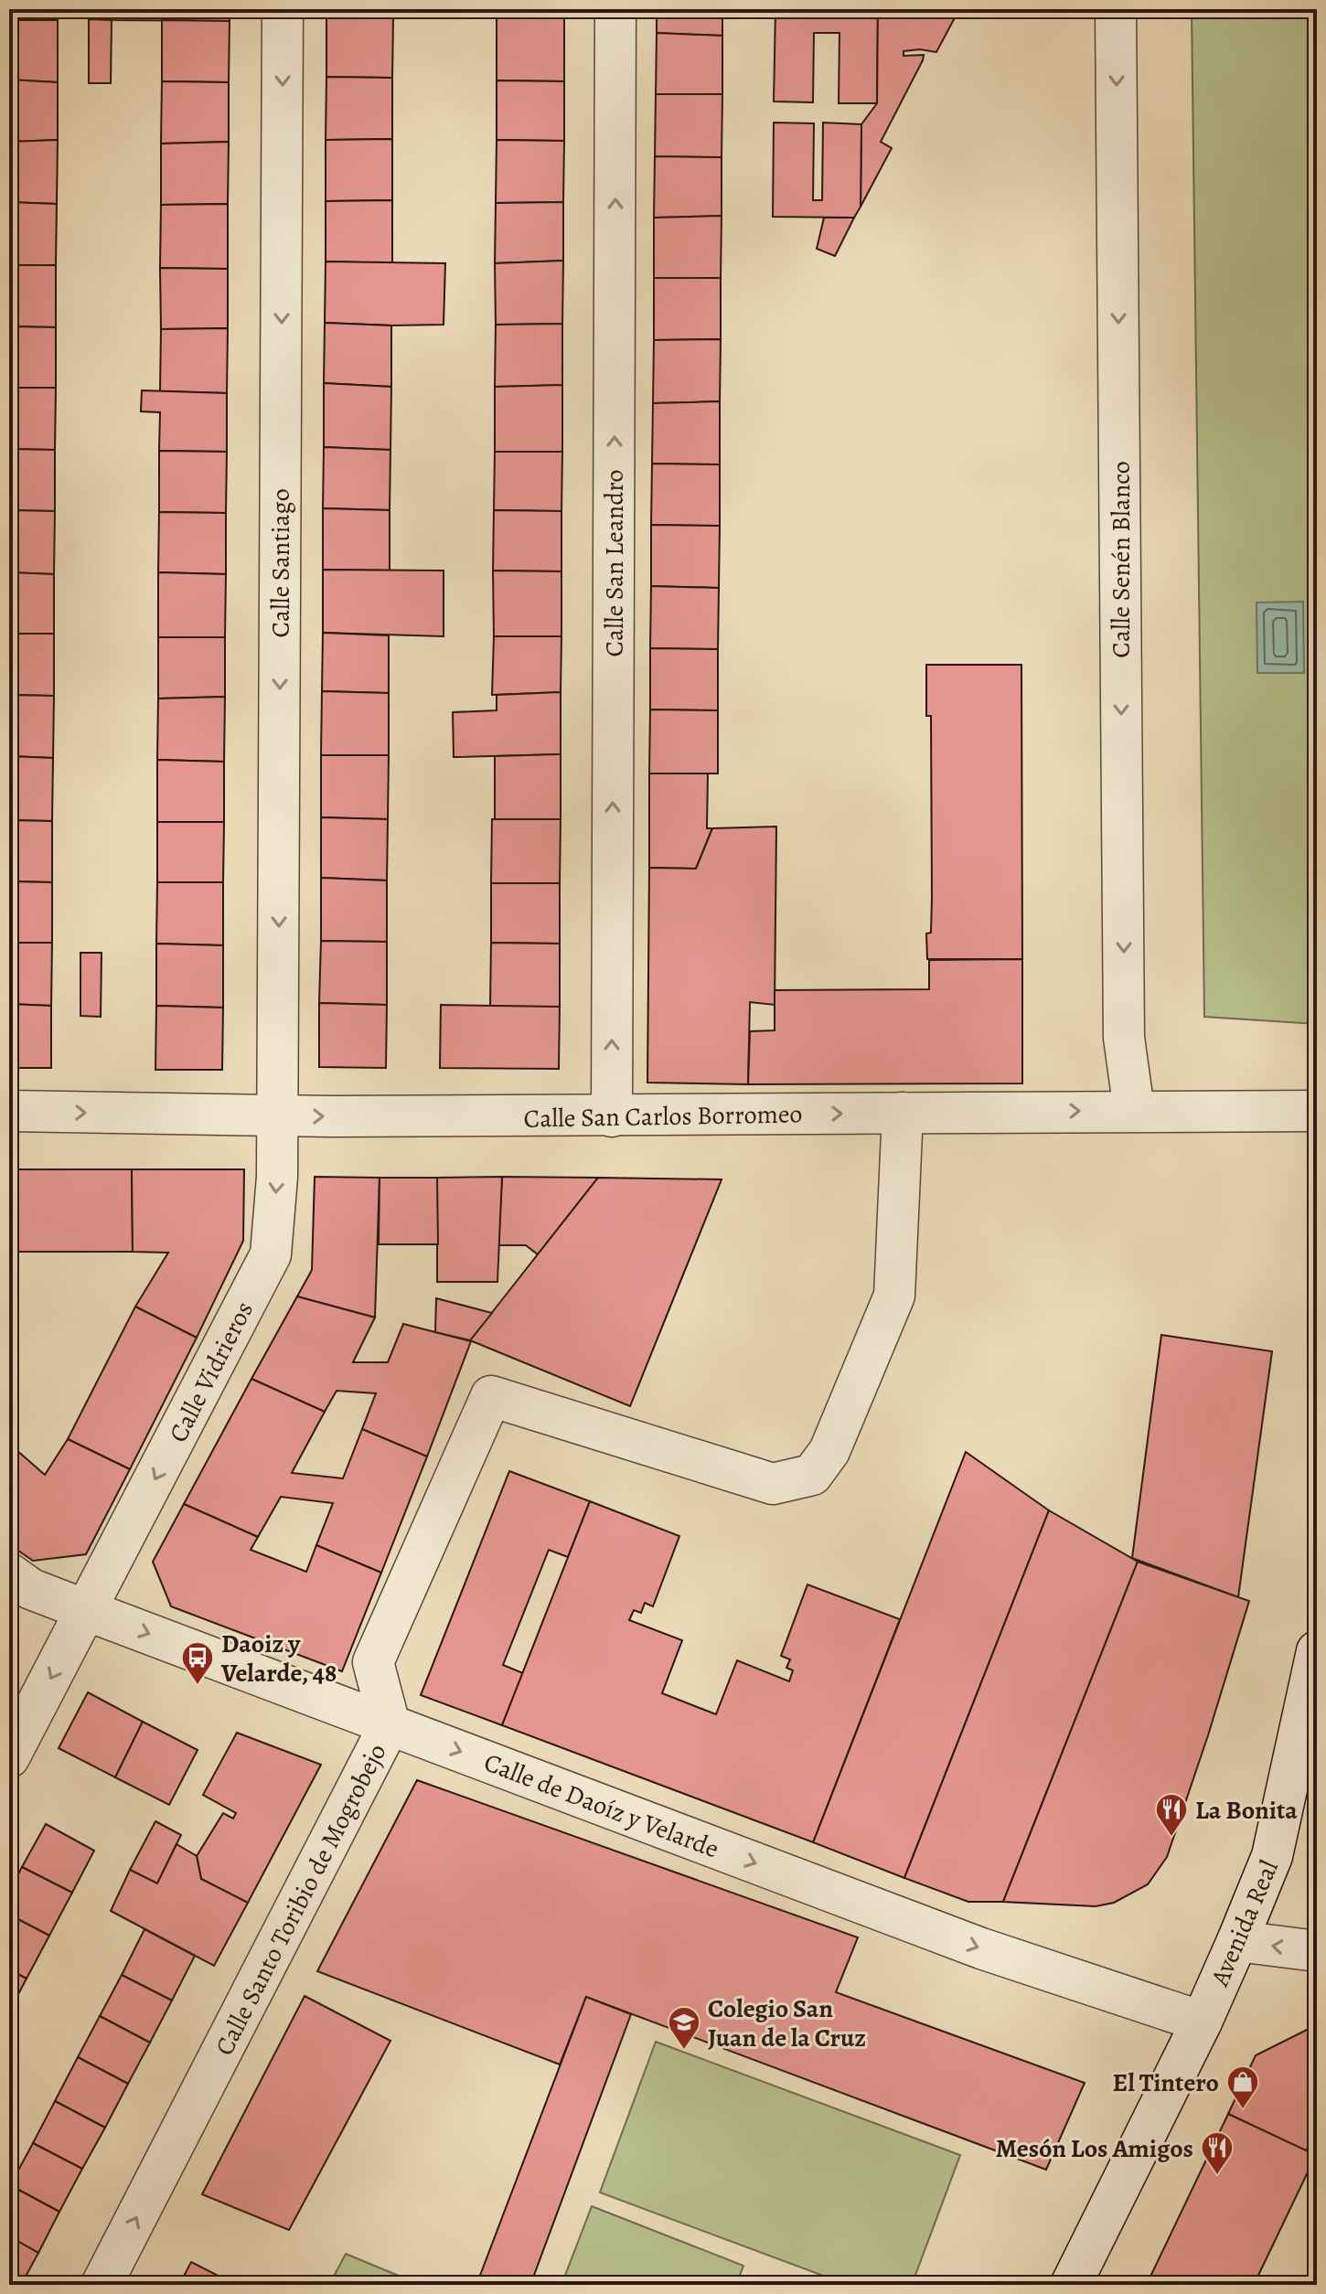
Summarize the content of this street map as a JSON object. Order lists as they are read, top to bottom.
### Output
{
  "streets": {
    "street": [
      "Calle Senén Blanco",
      "Calle Santiago",
      "Calle San Leandro",
      "Calle San Carlos Borromeo",
      "Calle Vidrieros",
      "Calle de Daoíz y Velarde",
      "Calle Santo Toribio de Mogrobejo",
      "Avenida Real"
    ]
  },
  "crossings": [
    ["Calle Senén Blanco", "Calle San Carlos Borromeo"],
    ["Calle Santiago", "Calle San Carlos Borromeo"],
    ["Calle Santiago", "Calle Vidrieros"],
    ["Calle San Leandro", "Calle San Carlos Borromeo"],
    ["Calle San Carlos Borromeo", "Calle Vidrieros"],
    ["Calle San Carlos Borromeo", "Calle Santo Toribio de Mogrobejo"],
    ["Calle Vidrieros", "Calle de Daoíz y Velarde"],
    ["Calle de Daoíz y Velarde", "Calle Santo Toribio de Mogrobejo"],
    ["Calle de Daoíz y Velarde", "Avenida Real"]
  ],
  "one_way": [
    "Calle Senén Blanco",
    "Calle Santiago",
    "Calle San Leandro",
    "Calle San Carlos Borromeo",
    "Calle Vidrieros",
    "Calle de Daoíz y Velarde",
    "Calle Santo Toribio de Mogrobejo"
  ],
  "places": {
    "bus stop": ["Daoiz y Velarde, 48"],
    "restaurant": ["La Bonita", "Mesón Los Amigos"],
    "school or university": ["Colegio San Juan de la Cruz"],
    "shop": ["El Tintero"]
  }
}
